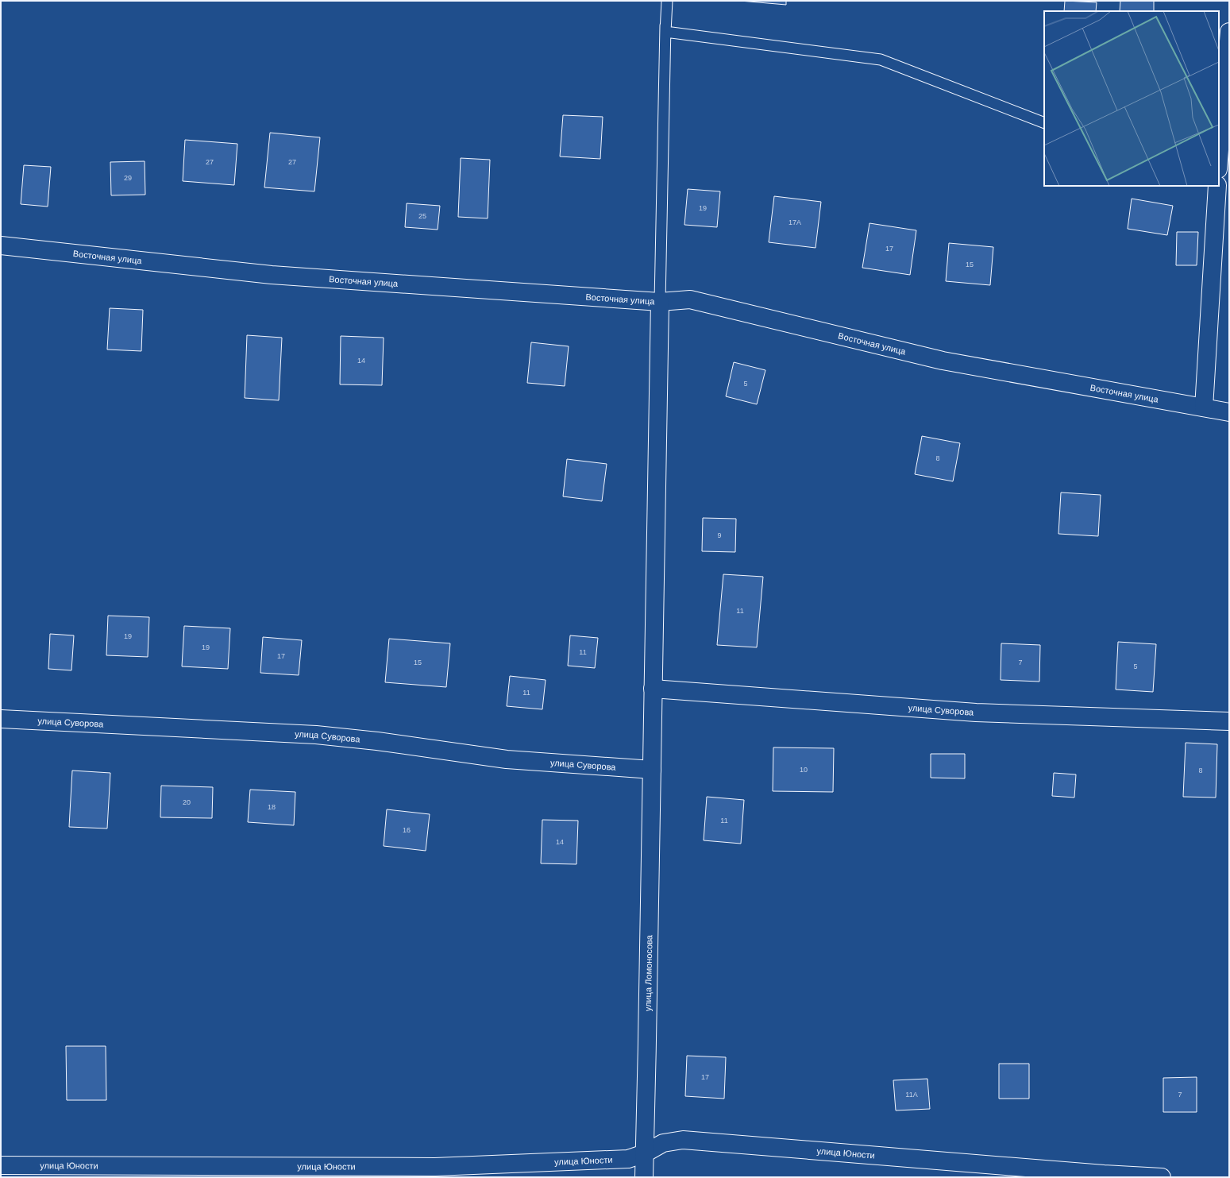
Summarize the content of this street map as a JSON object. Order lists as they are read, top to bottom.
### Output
{
  "streets": {
    "street": [
      "Восточная улица",
      "улица Суворова",
      "улица Ломоносова",
      "улица Юности"
    ]
  },
  "crossings": [
    ["Восточная улица", "улица Ломоносова"],
    ["улица Суворова", "улица Ломоносова"],
    ["улица Ломоносова", "улица Юности"]
  ],
  "house_numbers": [
    "27",
    "27",
    "29",
    "19",
    "25",
    "17А",
    "17",
    "15",
    "14",
    "5",
    "8",
    "9",
    "11",
    "19",
    "19",
    "11",
    "17",
    "15",
    "7",
    "5",
    "11",
    "10",
    "8",
    "20",
    "18",
    "11",
    "16",
    "14",
    "17",
    "11А",
    "7"
  ]
}
